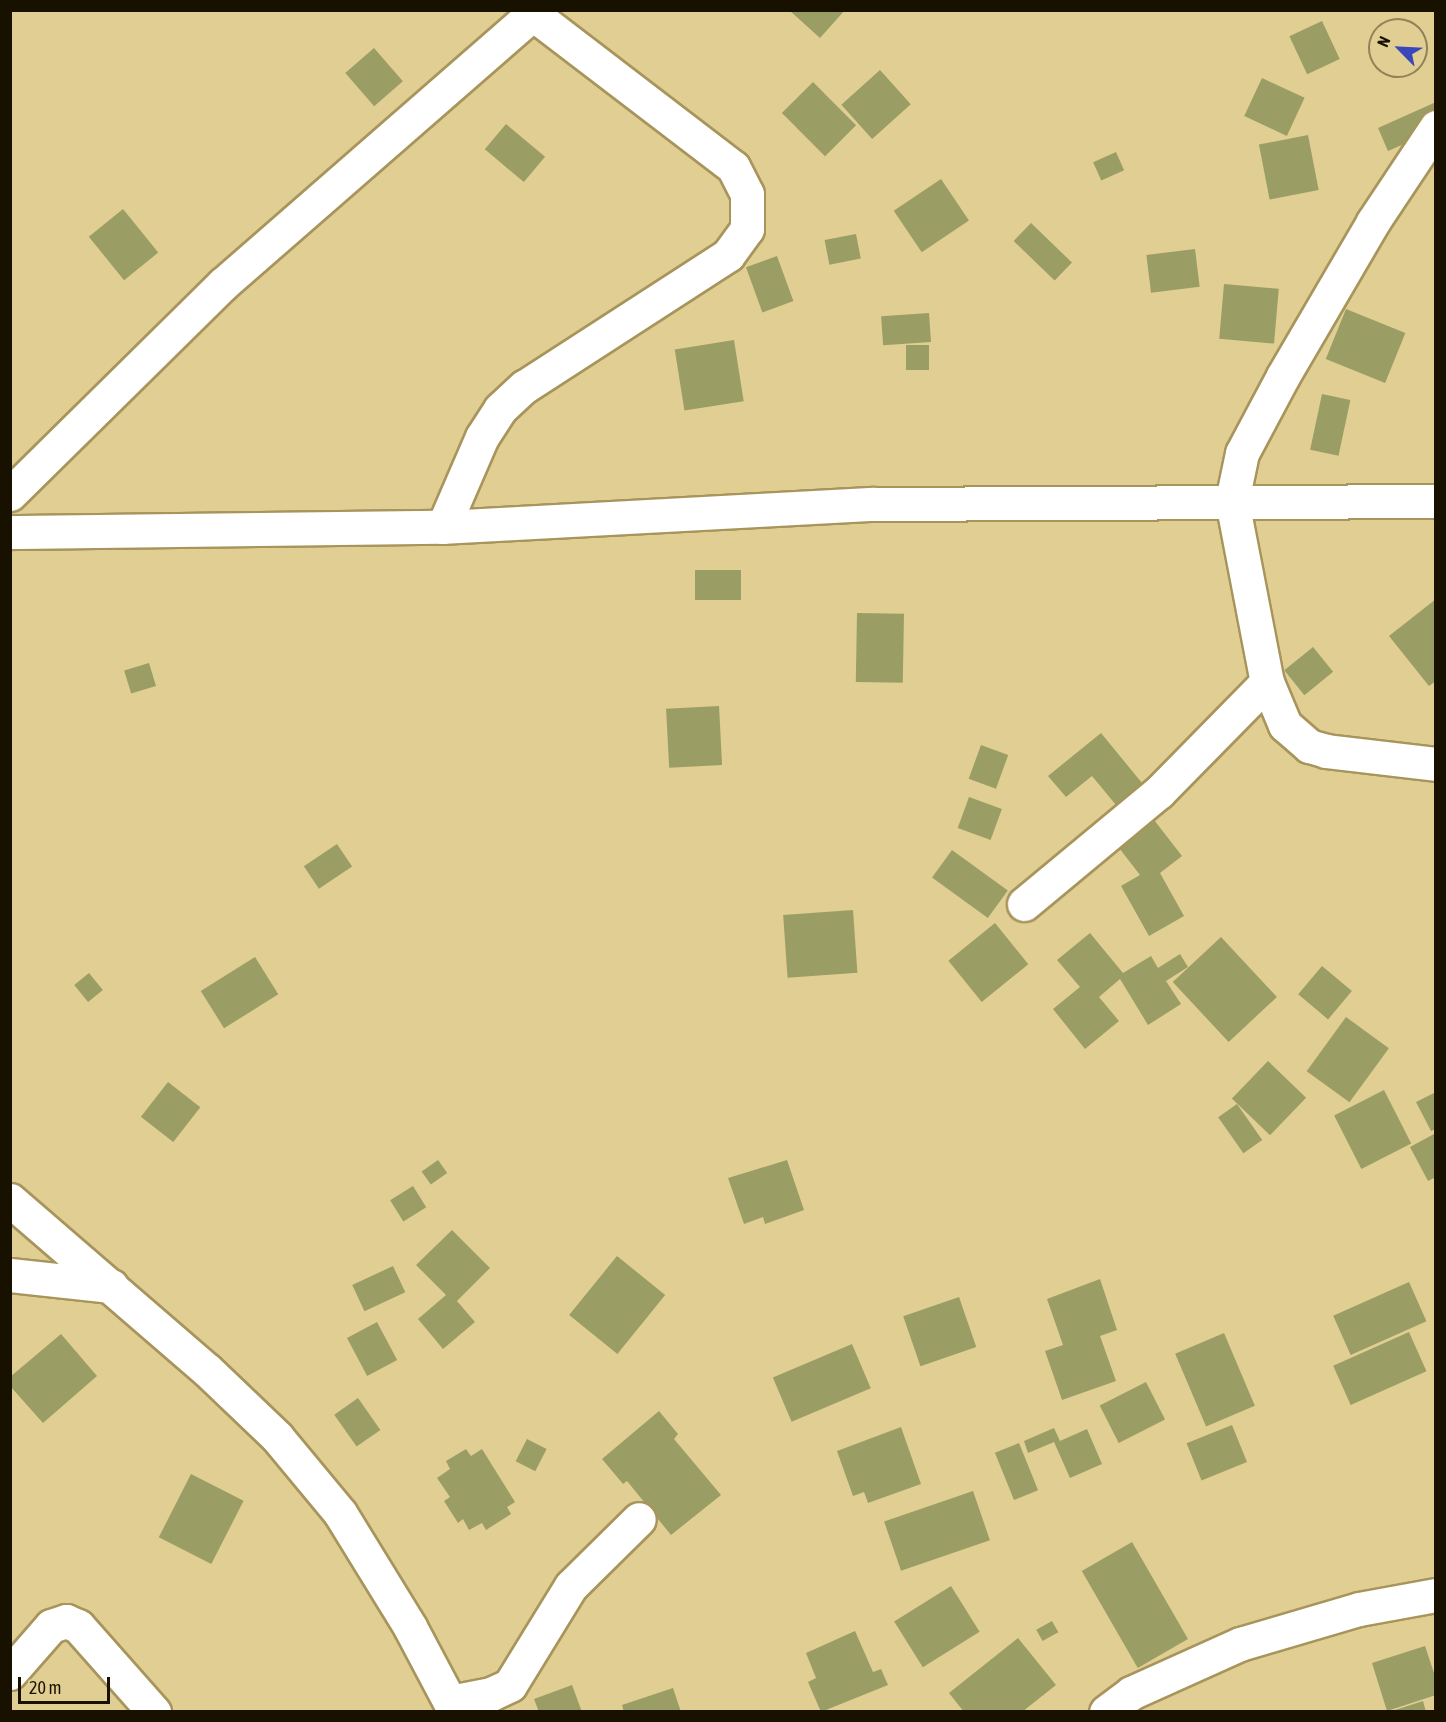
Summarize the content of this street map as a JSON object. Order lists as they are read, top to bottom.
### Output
{
  "scale_bar": "20 m",
  "north": "top left"
}
